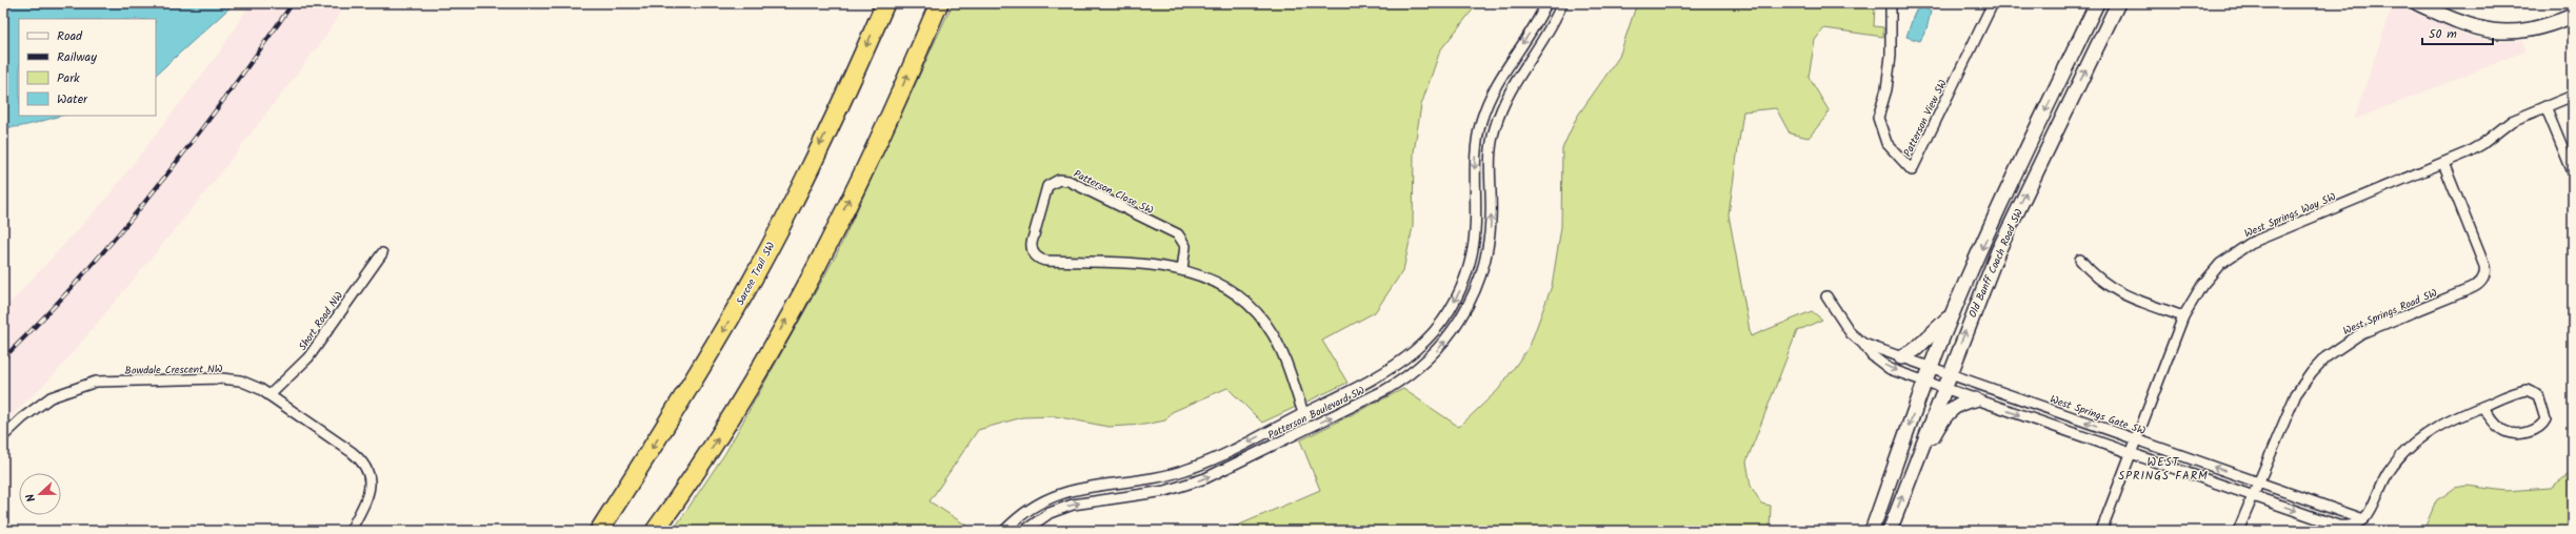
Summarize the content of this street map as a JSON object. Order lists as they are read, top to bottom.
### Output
{
  "streets": {
    "highway": ["Sarcee Trail SW"],
    "main road": ["Old Banff Coach Road SW"],
    "street": [
      "Patterson View SW",
      "Patterson Close SW",
      "West Springs Way SW",
      "West Springs Road SW",
      "Short Road NW",
      "Bowdale Crescent NW",
      "Patterson Boulevard SW",
      "West Springs Gate SW"
    ]
  },
  "crossings": [
    ["Patterson Close SW", "Patterson Boulevard SW"],
    ["West Springs Way SW", "West Springs Road SW"],
    ["West Springs Way SW", "West Springs Gate SW"],
    ["Old Banff Coach Road SW", "West Springs Gate SW"],
    ["West Springs Road SW", "West Springs Gate SW"],
    ["Short Road NW", "Bowdale Crescent NW"]
  ],
  "districts": ["WEST SPRINGS FARM"],
  "legend": [
    "Road",
    "Railway",
    "Park",
    "Water"
  ],
  "scale_bar": "50 m",
  "north": "left"
}
